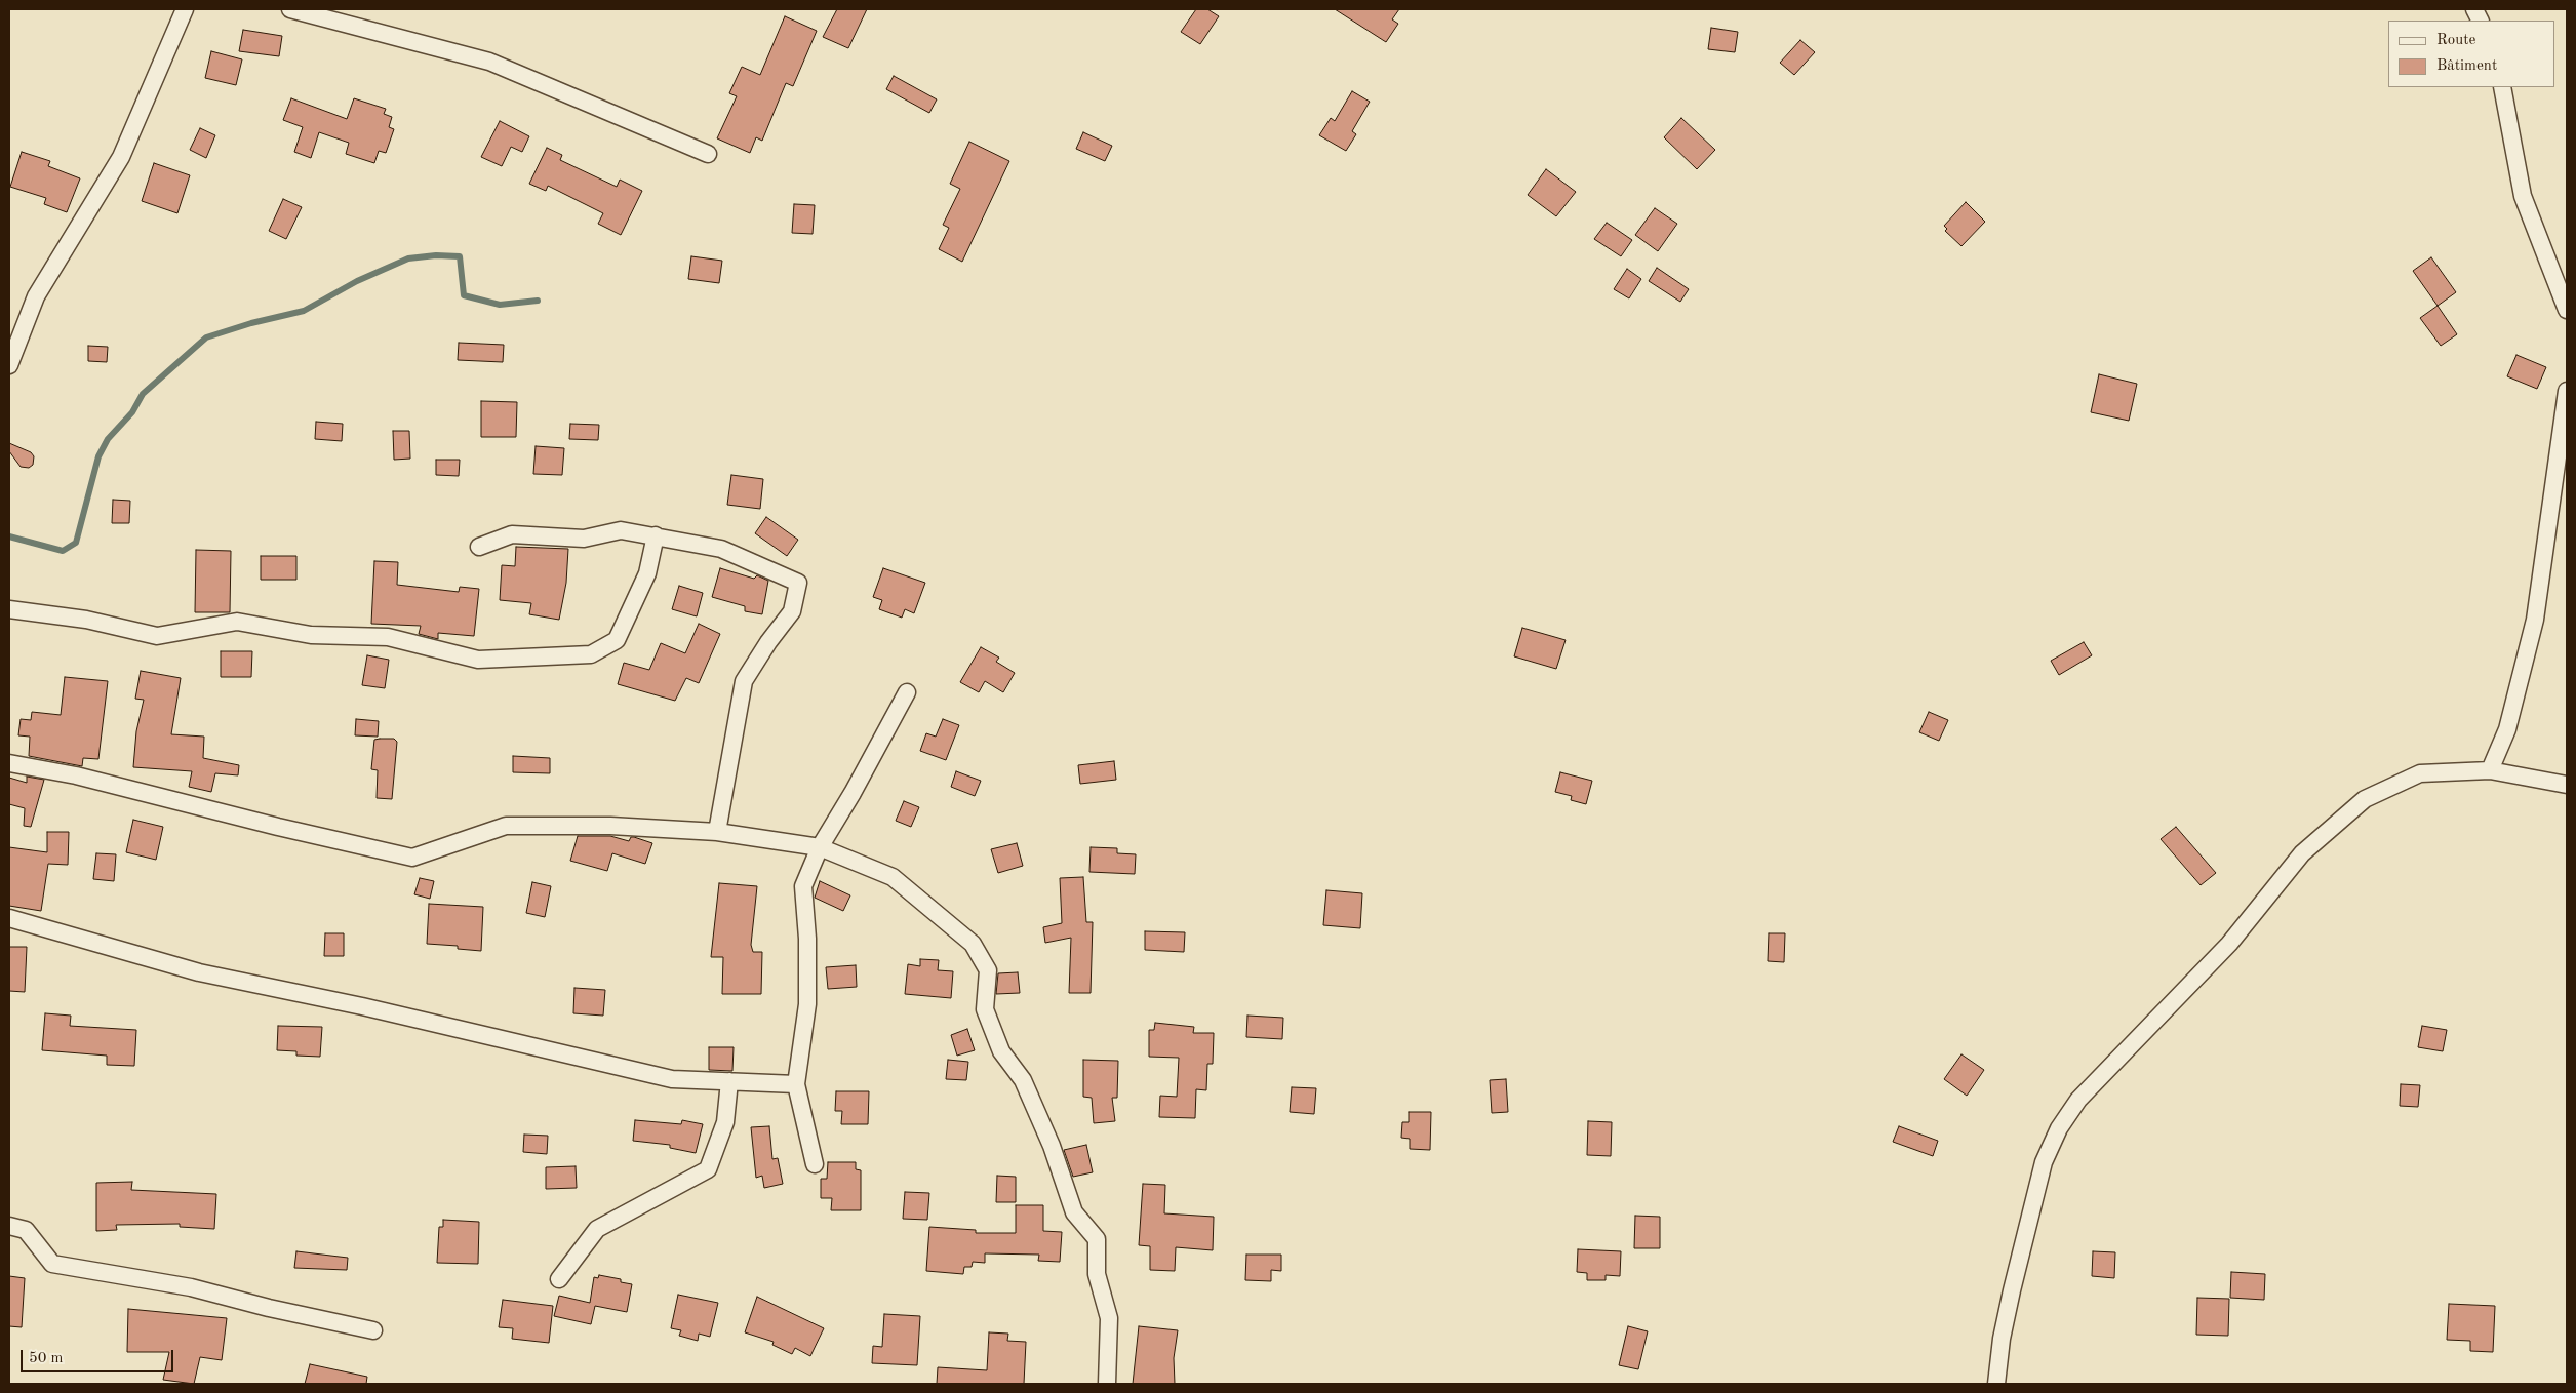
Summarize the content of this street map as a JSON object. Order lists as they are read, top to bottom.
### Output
{
  "legend": ["Route", "Bâtiment"],
  "scale_bar": "50 m"
}
